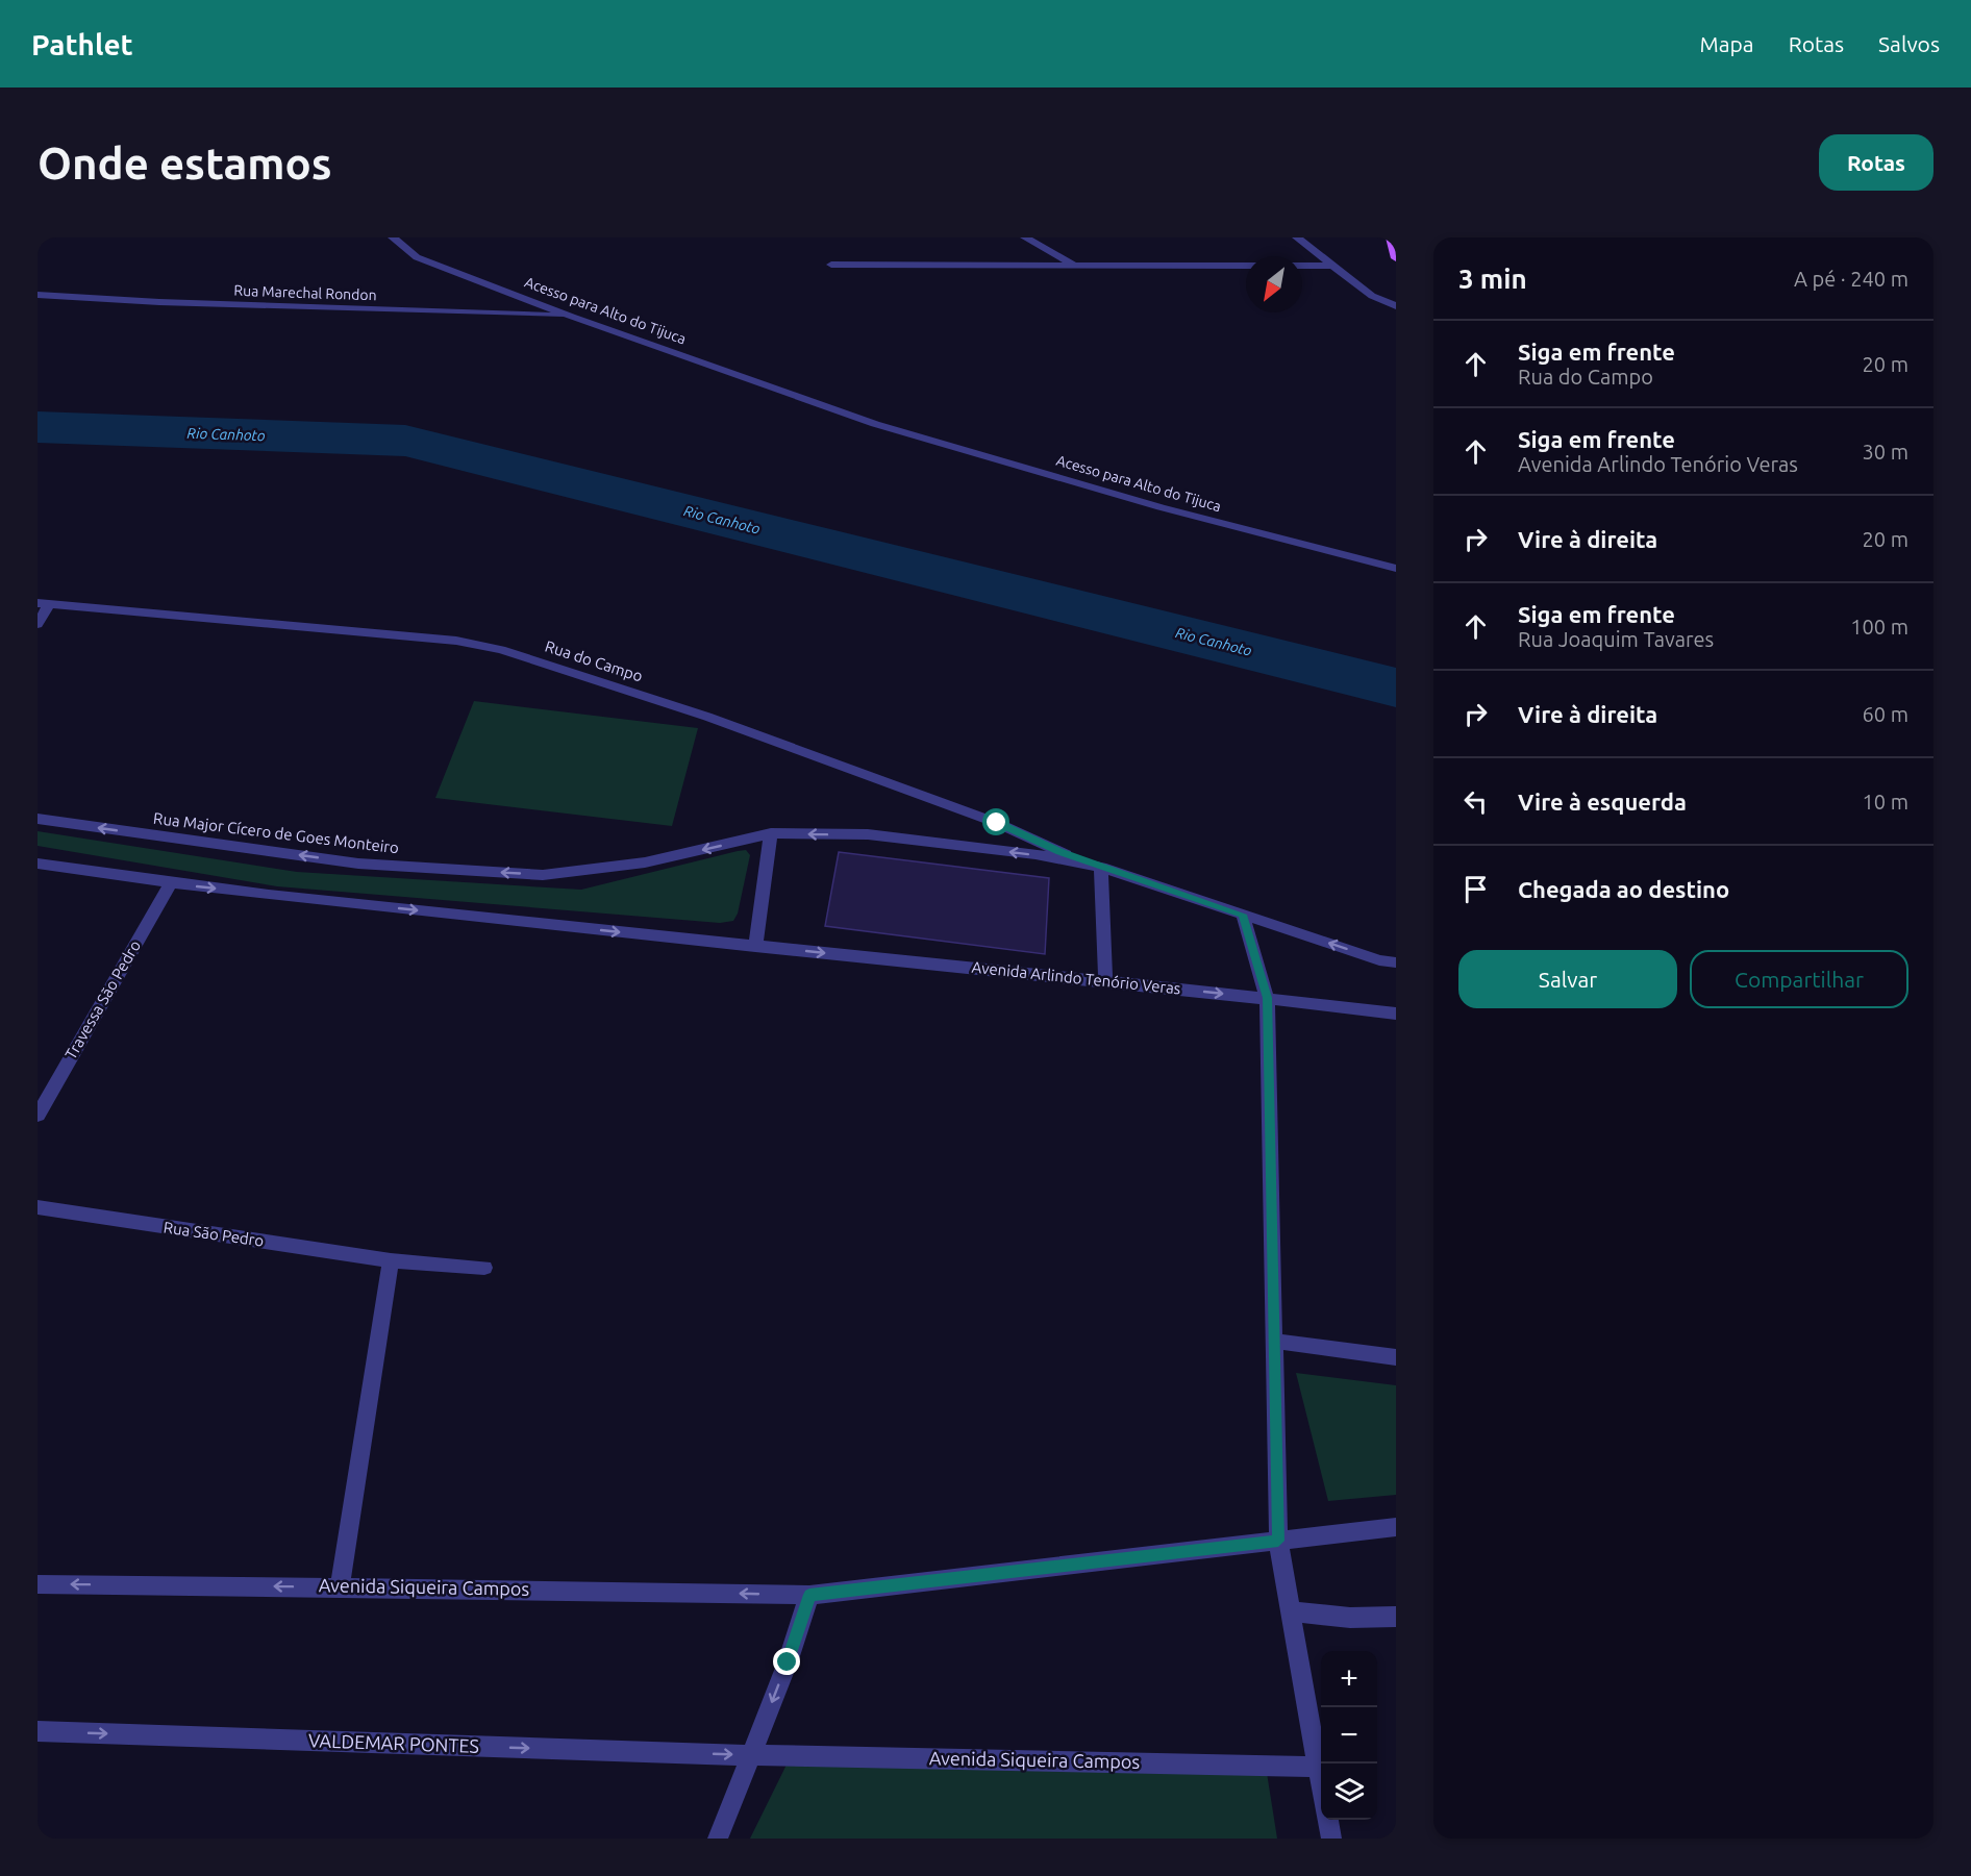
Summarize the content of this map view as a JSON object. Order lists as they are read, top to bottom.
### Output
{
  "streets": {
    "street": [
      "Rua Marechal Rondon",
      "Acesso para Alto do Tijuca",
      "Rua do Campo",
      "Rua Major Cícero de Goes Monteiro",
      "Avenida Arlindo Tenório Veras",
      "Travessa São Pedro",
      "Rua São Pedro",
      "Avenida Siqueira Campos",
      "VALDEMAR PONTES"
    ]
  },
  "crossings": [
    ["Rua Marechal Rondon", "Acesso para Alto do Tijuca"],
    ["Avenida Siqueira Campos", "VALDEMAR PONTES"]
  ],
  "one_way": ["Avenida Siqueira Campos", "VALDEMAR PONTES"],
  "water": ["Rio Canhoto"],
  "north": "bottom left",
  "page": {
    "header": "Pathlet",
    "nav": ["Mapa", "Rotas", "Salvos"],
    "buttons": [
      "Rotas",
      ["Salvar", "Compartilhar"]
    ],
    "title": "Onde estamos",
    "heading": ["3 min", "A pé · 240 m"],
    "list": [
      ["Siga em frente", "Rua do Campo", "20 m"],
      ["Siga em frente", "Avenida Arlindo Tenório Veras", "30 m"],
      ["Vire à direita", "20 m"],
      ["Siga em frente", "Rua Joaquim Tavares", "100 m"],
      ["Vire à direita", "60 m"],
      ["Vire à esquerda", "10 m"],
      "Chegada ao destino"
    ],
    "map_buttons": ["+", "−"]
  }
}
